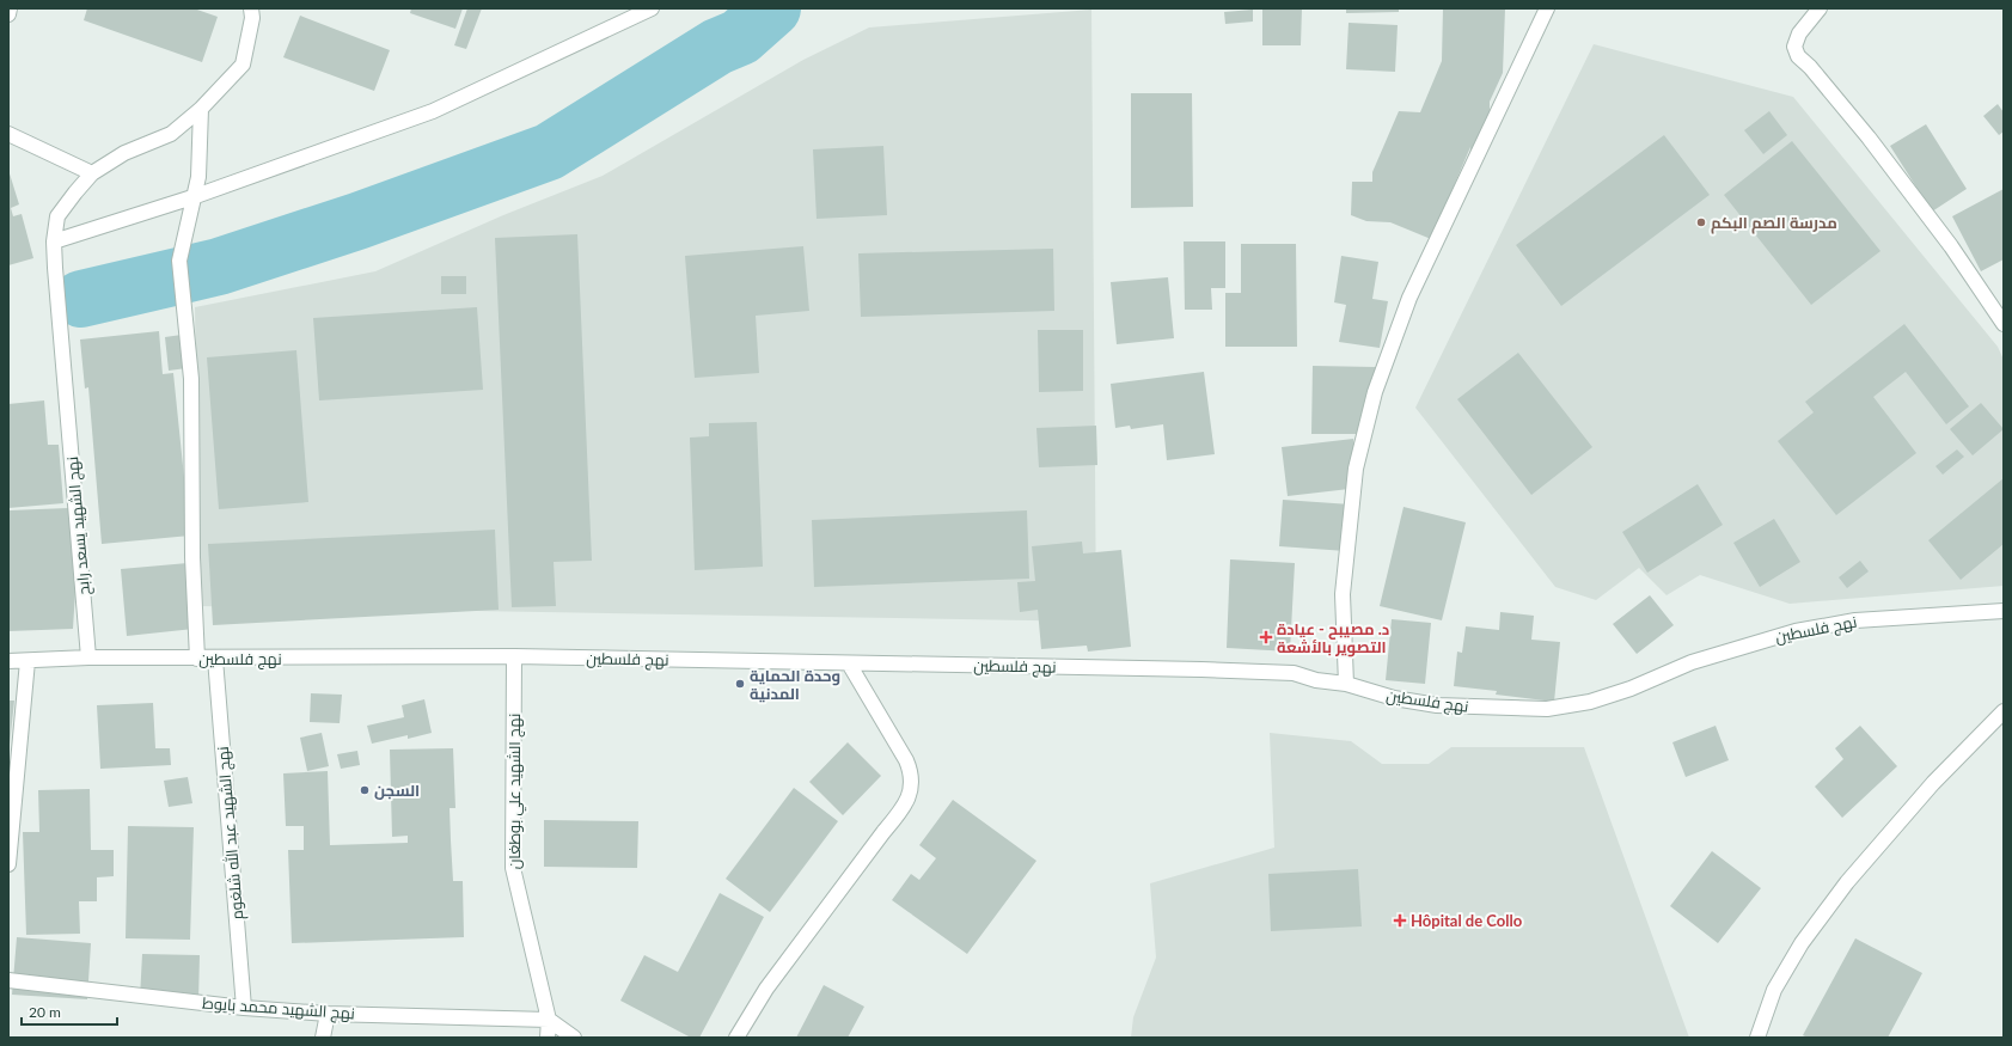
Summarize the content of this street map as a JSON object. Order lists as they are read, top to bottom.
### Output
{
  "streets": {
    "street": [
      "نهج الشهيد يسعد رابح",
      "نهج فلسطين",
      "نهج الشهيد علي بوطغان",
      "نهج الشهيد عبد الله شلغوم",
      "نهج الشهيد محمد بايوط"
    ]
  },
  "crossings": [
    ["نهج الشهيد يسعد رابح", "نهج فلسطين"],
    ["نهج فلسطين", "نهج الشهيد علي بوطغان"],
    ["نهج فلسطين", "نهج الشهيد عبد الله شلغوم"],
    ["نهج الشهيد علي بوطغان", "نهج الشهيد محمد بايوط"],
    ["نهج الشهيد عبد الله شلغوم", "نهج الشهيد محمد بايوط"]
  ],
  "places": {
    "other": ["مدرسة الصم البكم", "وحدة الحماية المدنية", "السجن"],
    "health": ["د. مصيبح - عيادة التصوير بالأشعة", "Hôpital de Collo"]
  },
  "scale_bar": "20 m"
}
